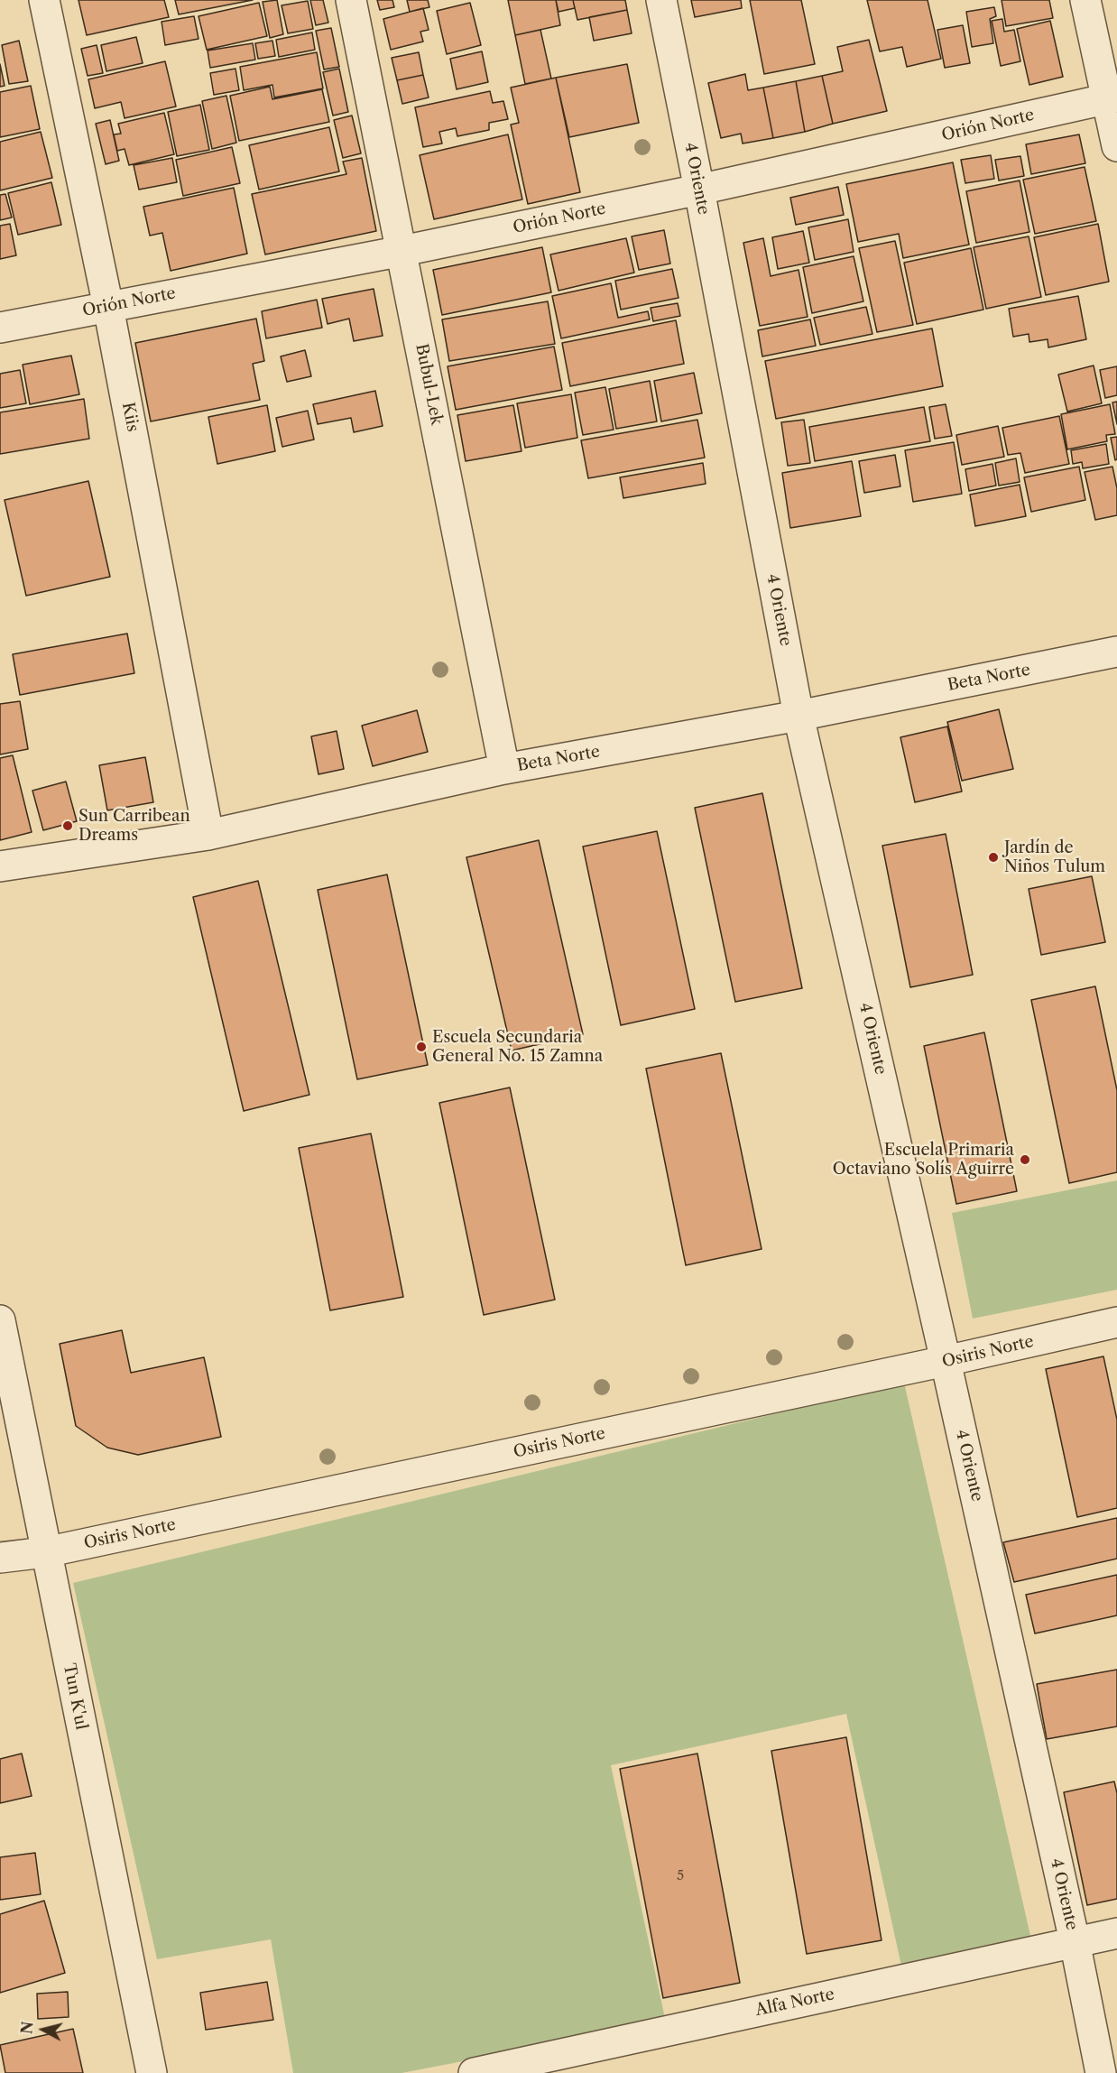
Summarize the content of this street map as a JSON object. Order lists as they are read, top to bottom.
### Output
{
  "streets": {
    "street": [
      "Orión Norte",
      "4 Oriente",
      "Bubul-Lek",
      "Kiis",
      "Beta Norte",
      "Osiris Norte",
      "Tun K'ul",
      "Alfa Norte"
    ]
  },
  "crossings": [
    ["Orión Norte", "4 Oriente"],
    ["Orión Norte", "Bubul-Lek"],
    ["Orión Norte", "Kiis"],
    ["4 Oriente", "Beta Norte"],
    ["4 Oriente", "Osiris Norte"],
    ["4 Oriente", "Alfa Norte"],
    ["Bubul-Lek", "Beta Norte"],
    ["Kiis", "Beta Norte"],
    ["Osiris Norte", "Tun K'ul"]
  ],
  "places": [
    "Sun Carribean Dreams",
    "Jardín de Niños Tulum",
    "Escuela Secundaria General No. 15 Zamna",
    "Escuela Primaria Octaviano Solís Aguirre"
  ],
  "house_numbers": ["5"],
  "north": "left"
}
